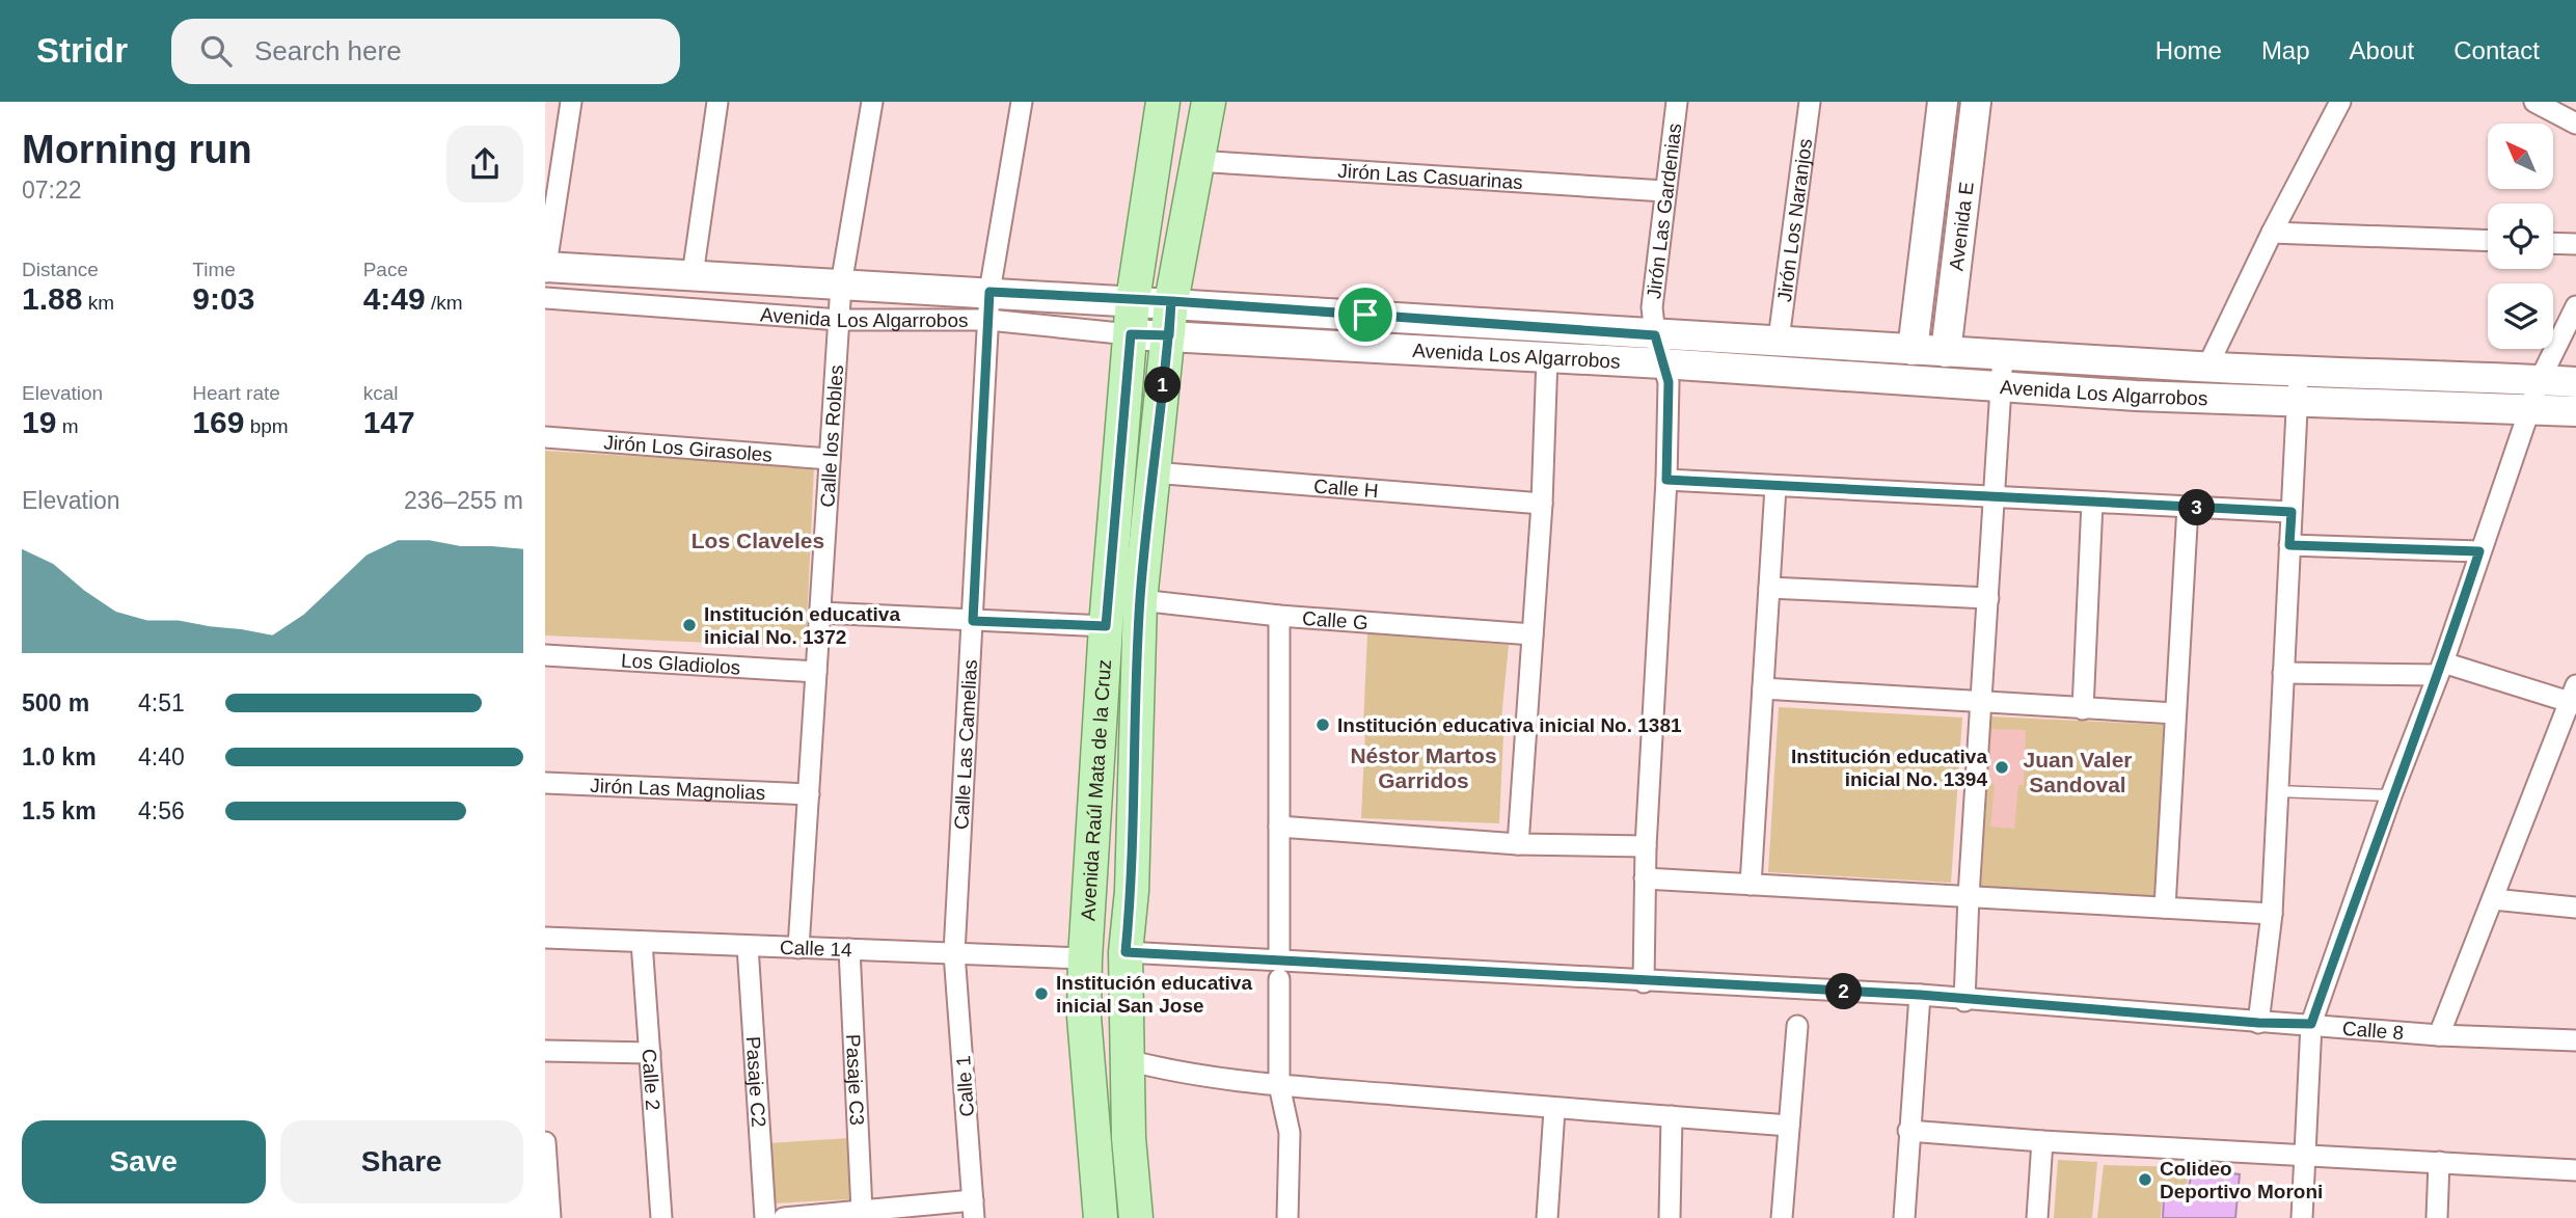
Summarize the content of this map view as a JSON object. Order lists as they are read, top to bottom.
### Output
{
  "streets": {
    "main road": ["Avenida Raúl Mata de la Cruz"],
    "street": [
      "Jirón Las Casuarinas",
      "Jirón Las Gardenias",
      "Jirón Los Naranjos",
      "Avenida E",
      "Avenida Los Algarrobos",
      "Calle los Robles",
      "Jirón Los Girasoles",
      "Calle H",
      "Calle G",
      "Los Gladiolos",
      "Calle Las Camelias",
      "Jirón Las Magnolias",
      "Calle 14",
      "Calle 8",
      "Calle 2",
      "Pasaje C3",
      "Pasaje C2",
      "Calle 1"
    ]
  },
  "crossings": [
    ["Jirón Las Casuarinas", "Jirón Las Gardenias"],
    ["Jirón Las Casuarinas", "Avenida Raúl Mata de la Cruz"],
    ["Jirón Las Gardenias", "Avenida Los Algarrobos"],
    ["Jirón Las Gardenias", "Calle 8"],
    ["Jirón Los Naranjos", "Avenida Los Algarrobos"],
    ["Avenida E", "Avenida Los Algarrobos"],
    ["Avenida Los Algarrobos", "Calle los Robles"],
    ["Avenida Los Algarrobos", "Calle Las Camelias"],
    ["Avenida Los Algarrobos", "Avenida Raúl Mata de la Cruz"],
    ["Calle los Robles", "Jirón Los Girasoles"],
    ["Calle los Robles", "Los Gladiolos"],
    ["Calle los Robles", "Jirón Las Magnolias"],
    ["Calle los Robles", "Calle 14"],
    ["Calle H", "Avenida Raúl Mata de la Cruz"],
    ["Calle G", "Avenida Raúl Mata de la Cruz"],
    ["Calle Las Camelias", "Calle 14"],
    ["Calle Las Camelias", "Calle 1"],
    ["Avenida Raúl Mata de la Cruz", "Calle 14"],
    ["Avenida Raúl Mata de la Cruz", "Calle 8"],
    ["Calle 14", "Calle 2"],
    ["Calle 14", "Pasaje C3"],
    ["Calle 14", "Pasaje C2"],
    ["Calle 14", "Calle 1"]
  ],
  "districts": ["Los Claveles", "Néstor Martos Garridos", "Juan Valer Sandoval"],
  "places": [
    "Institución educativa inicial No. 1372",
    "Institución educativa inicial No. 1381",
    "Institución educativa inicial No. 1394",
    "Institución educativa inicial San Jose",
    "Colideo Deportivo Moroni"
  ],
  "north": "top left",
  "page": {
    "header": "Stridr",
    "search": "Search here",
    "nav": [
      "Home",
      "Map",
      "About",
      "Contact"
    ],
    "heading": ["Morning run", "07:22"],
    "stats": [
      ["Distance", "1.88 km"],
      ["Time", "9:03"],
      ["Pace", "4:49 /km"],
      ["Elevation", "19 m"],
      ["Heart rate", "169 bpm"],
      ["kcal", "147"]
    ],
    "pins": ["1", "3", "2"],
    "chart": ["Elevation", "236–255 m"],
    "list": [
      {
        "name": "500 m",
        "note": "4:51"
      },
      {
        "name": "1.0 km",
        "note": "4:40"
      },
      {
        "name": "1.5 km",
        "note": "4:56"
      }
    ],
    "buttons": ["Save", "Share"]
  }
}
